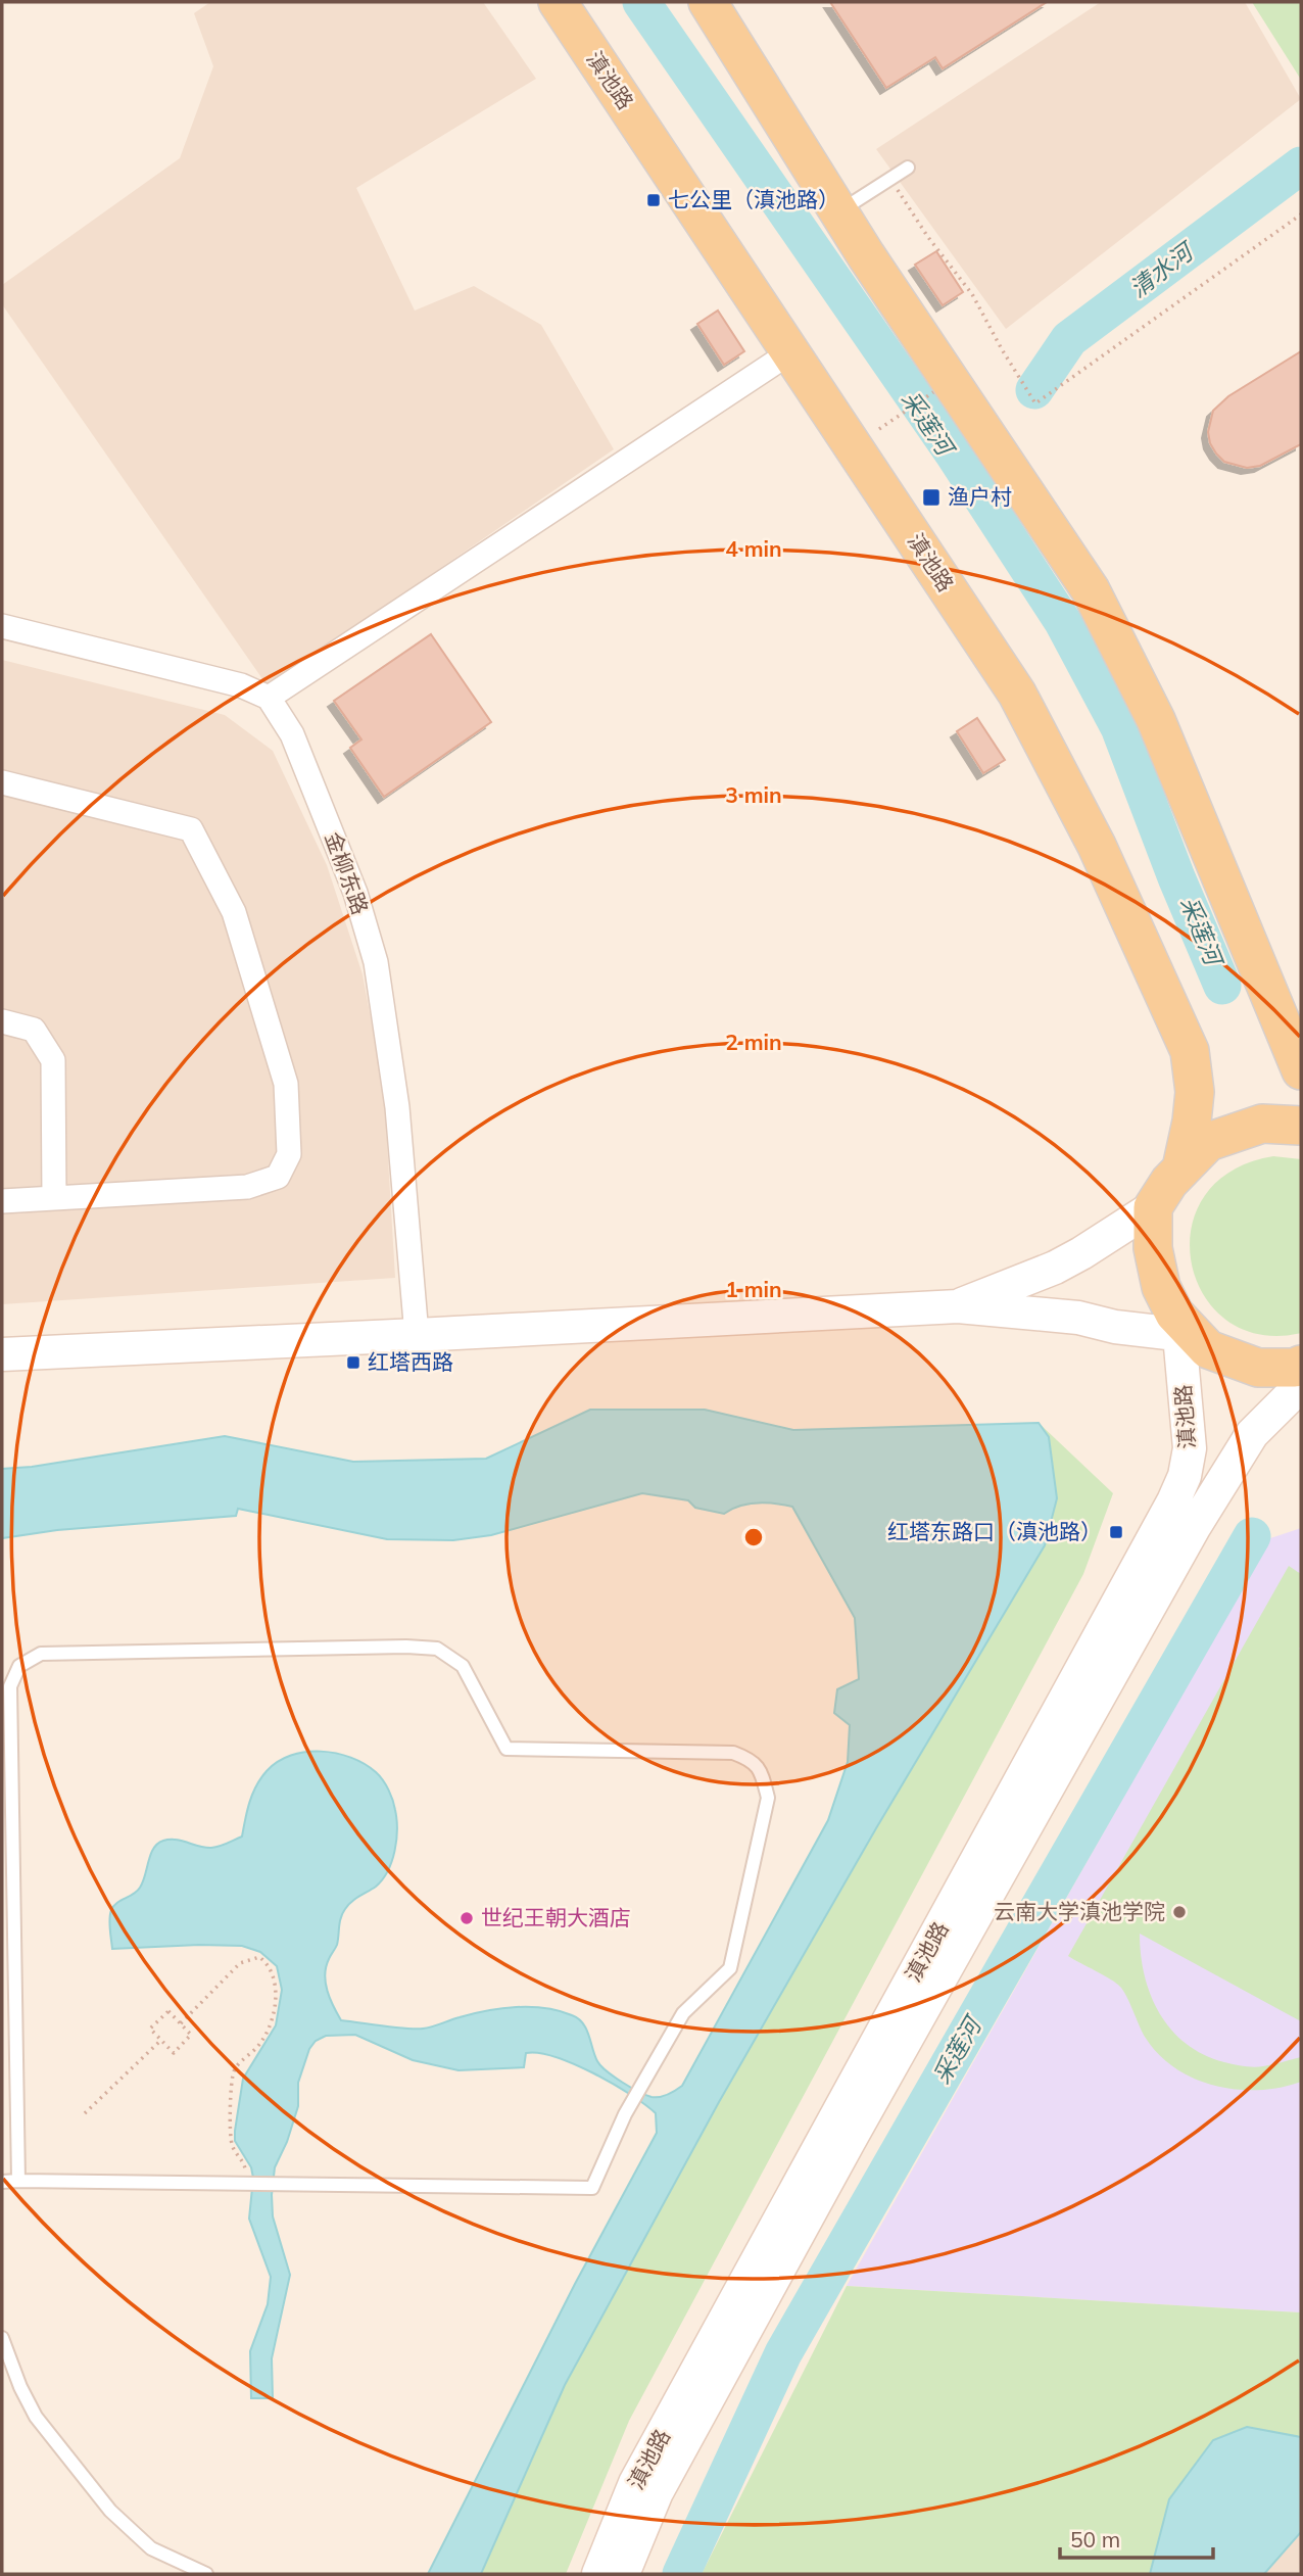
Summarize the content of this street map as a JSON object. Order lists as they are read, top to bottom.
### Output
{
  "streets": {
    "main road": ["滇池路"],
    "street": ["金柳东路"]
  },
  "water": ["清水河", "采莲河"],
  "places": {
    "transit": [
      "七公里（滇池路）",
      "渔户村",
      "红塔西路",
      "红塔东路口（滇池路）"
    ],
    "other": ["云南大学滇池学院", "世纪王朝大酒店"]
  },
  "scale_bar": "50 m",
  "rings": [
    "4 min",
    "3 min",
    "2 min",
    "1 min"
  ]
}
